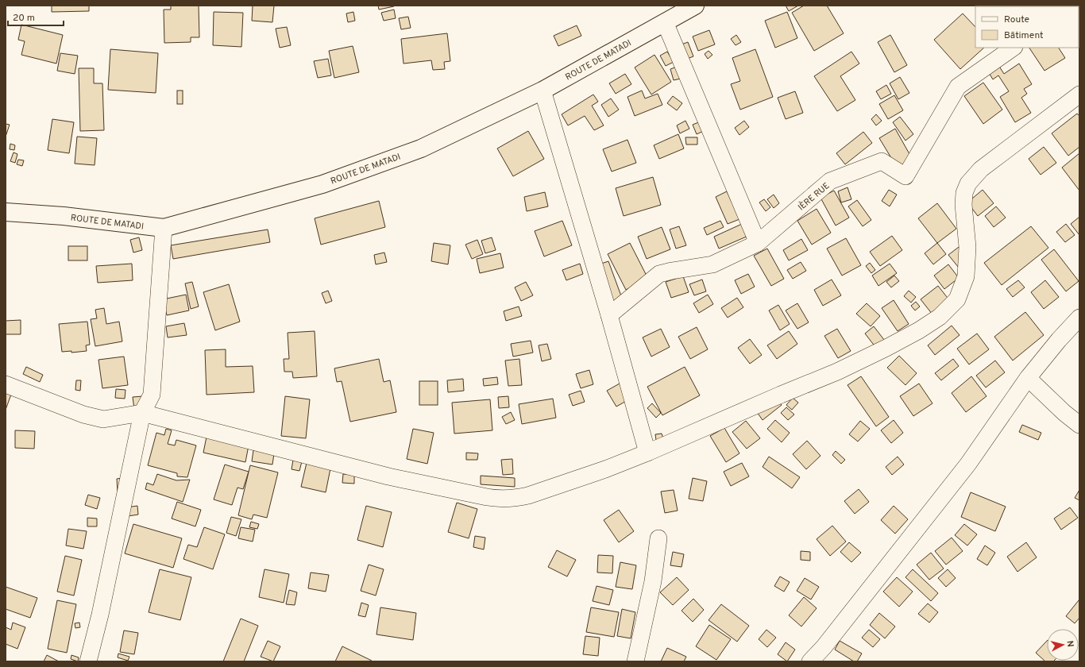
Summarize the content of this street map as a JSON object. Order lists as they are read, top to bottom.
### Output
{
  "streets": {
    "highway": ["ROUTE DE MATADI"],
    "street": ["IÈRE RUE"]
  },
  "legend": ["Route", "Bâtiment"],
  "scale_bar": "20 m",
  "north": "right"
}
